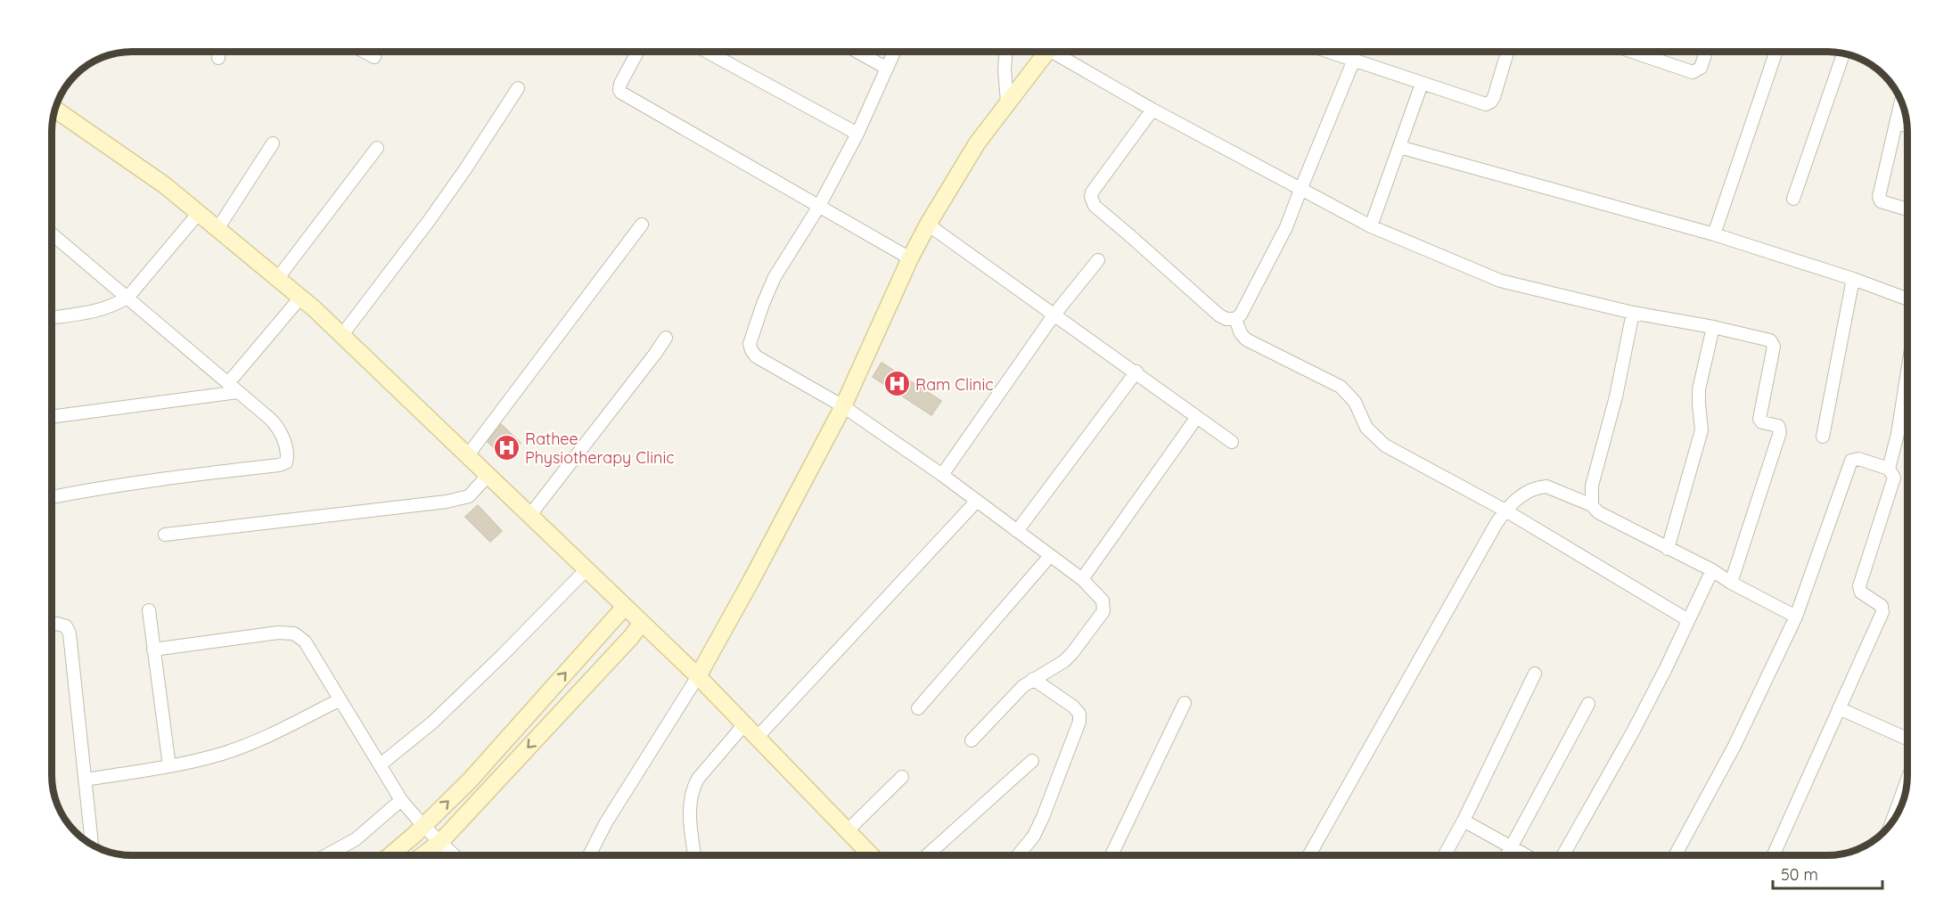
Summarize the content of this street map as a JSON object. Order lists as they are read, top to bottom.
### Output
{
  "places": {
    "hospital": ["Ram Clinic", "Rathee Physiotherapy Clinic"]
  },
  "scale_bar": "50 m"
}
